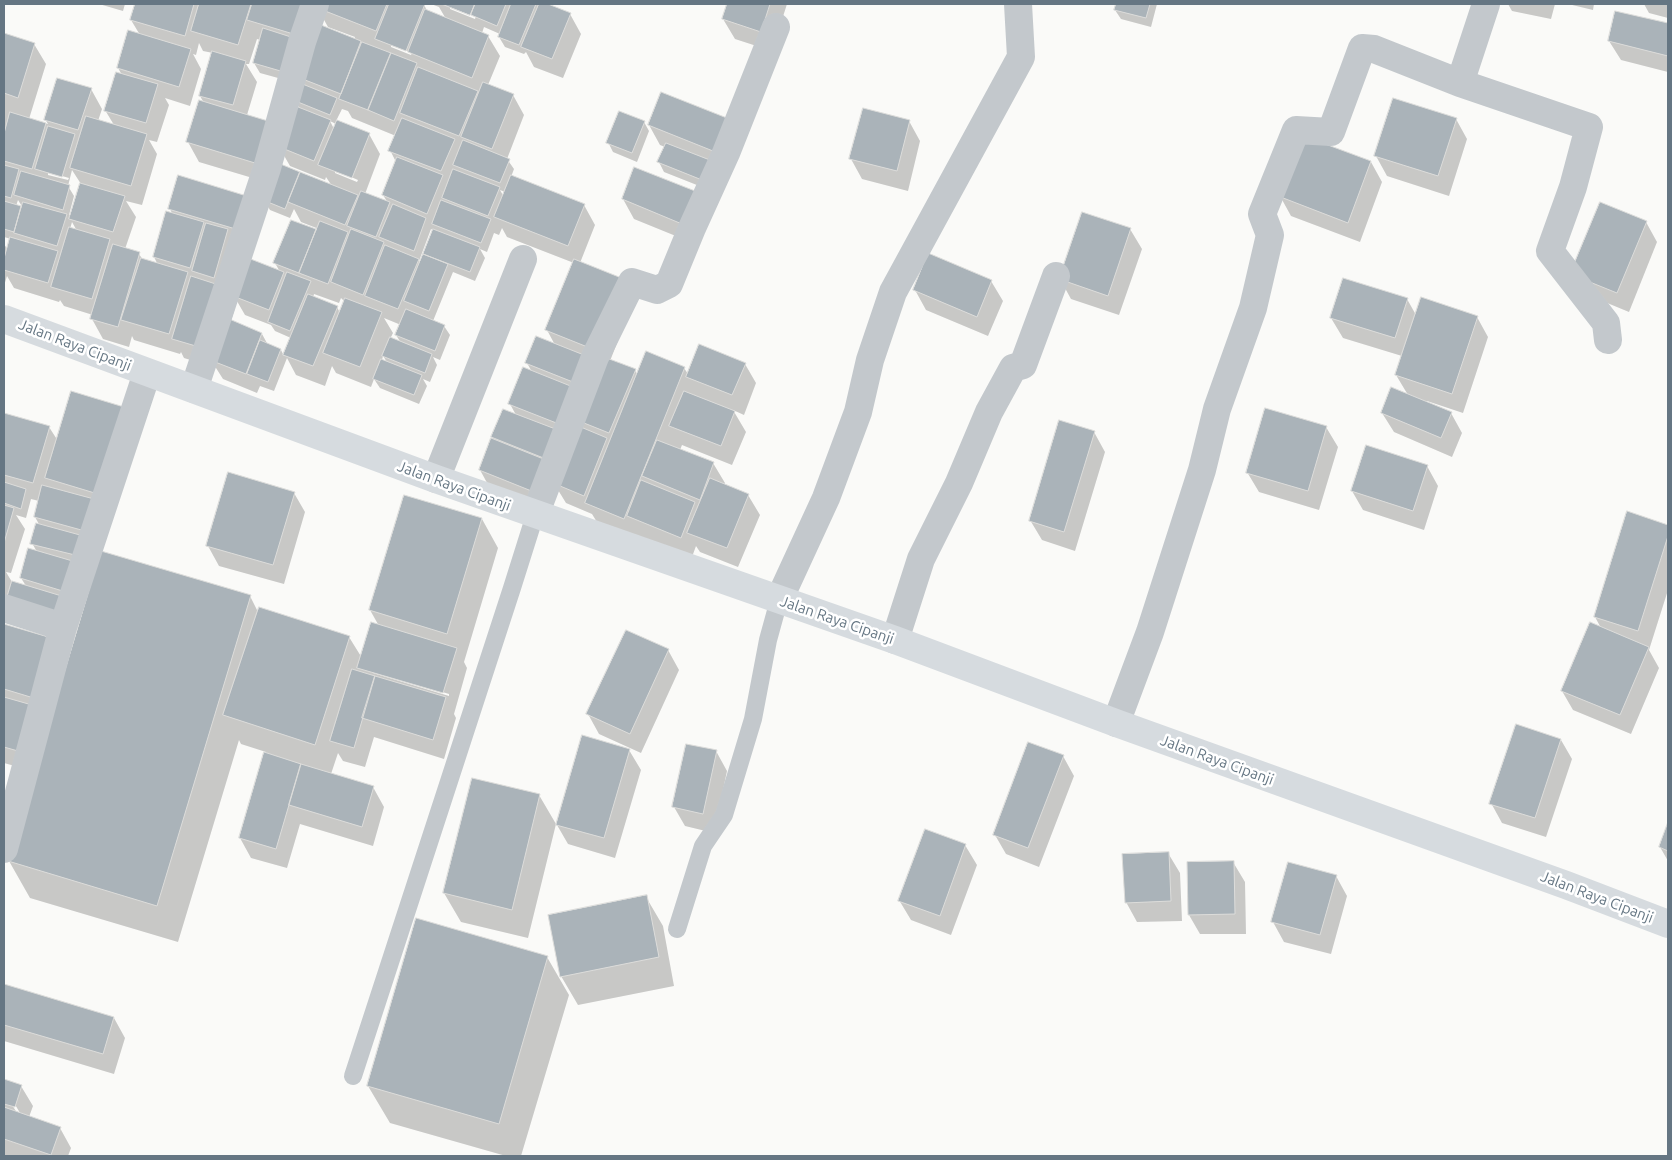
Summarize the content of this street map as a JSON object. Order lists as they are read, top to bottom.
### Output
{
  "streets": {
    "main road": ["Jalan Raya Cipanji"]
  }
}
